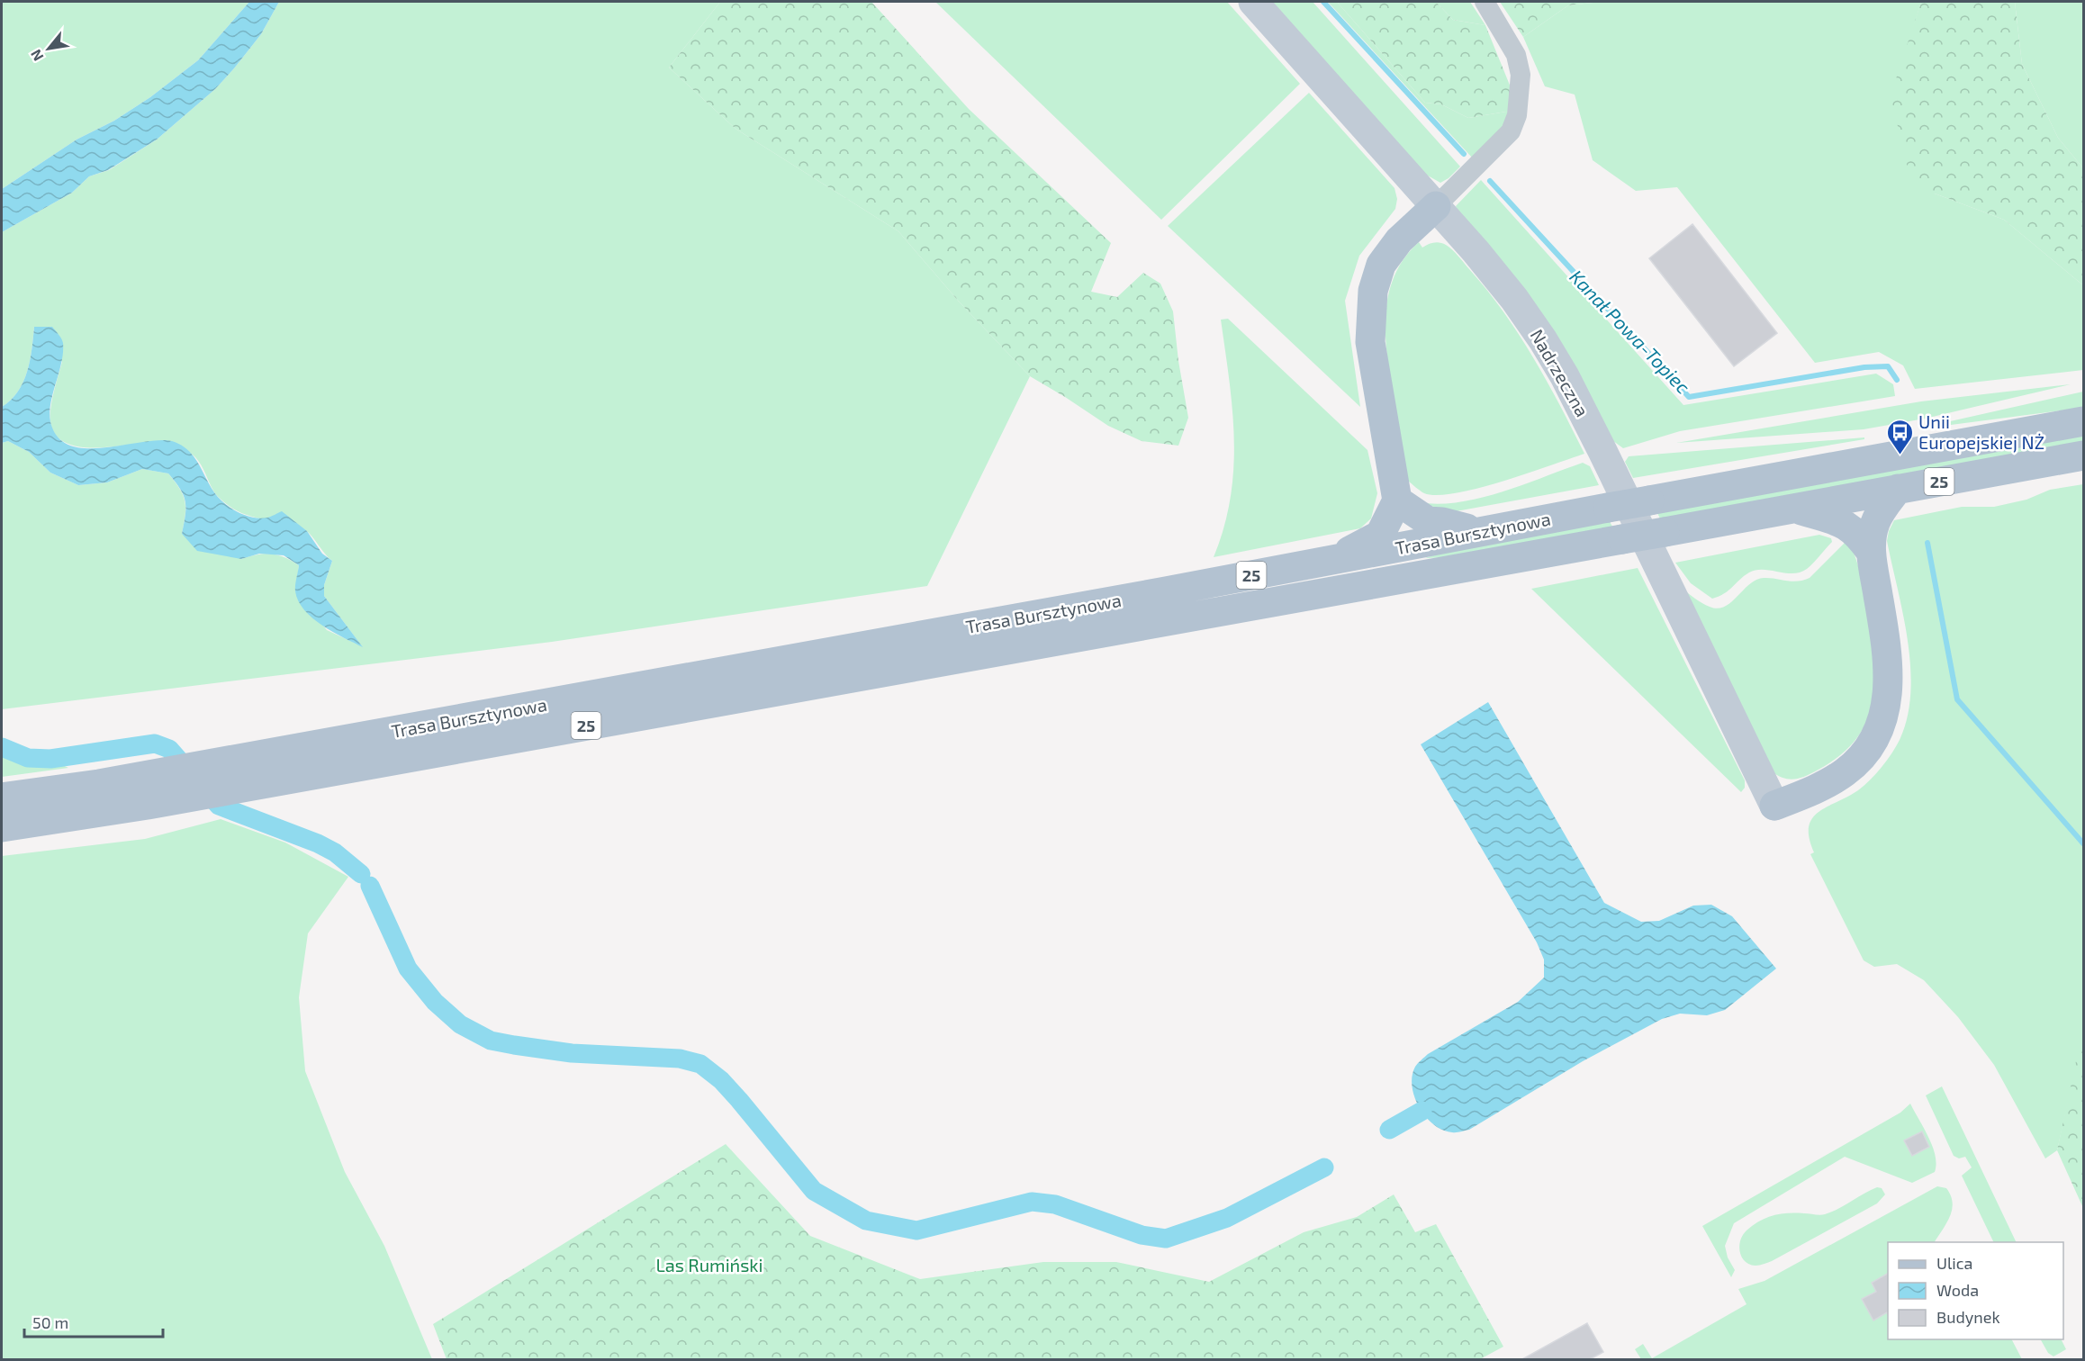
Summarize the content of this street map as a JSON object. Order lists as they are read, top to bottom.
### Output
{
  "streets": {
    "main road": ["25", "Trasa Bursztynowa"],
    "street": ["Nadrzeczna"]
  },
  "water": ["Kanał Powa-Topiec"],
  "parks": ["Las Rumiński"],
  "places": {
    "bus stop": ["Unii Europejskiej NŻ"]
  },
  "legend": ["Ulica", "Woda", "Budynek"],
  "scale_bar": "50 m",
  "north": "bottom left"
}
